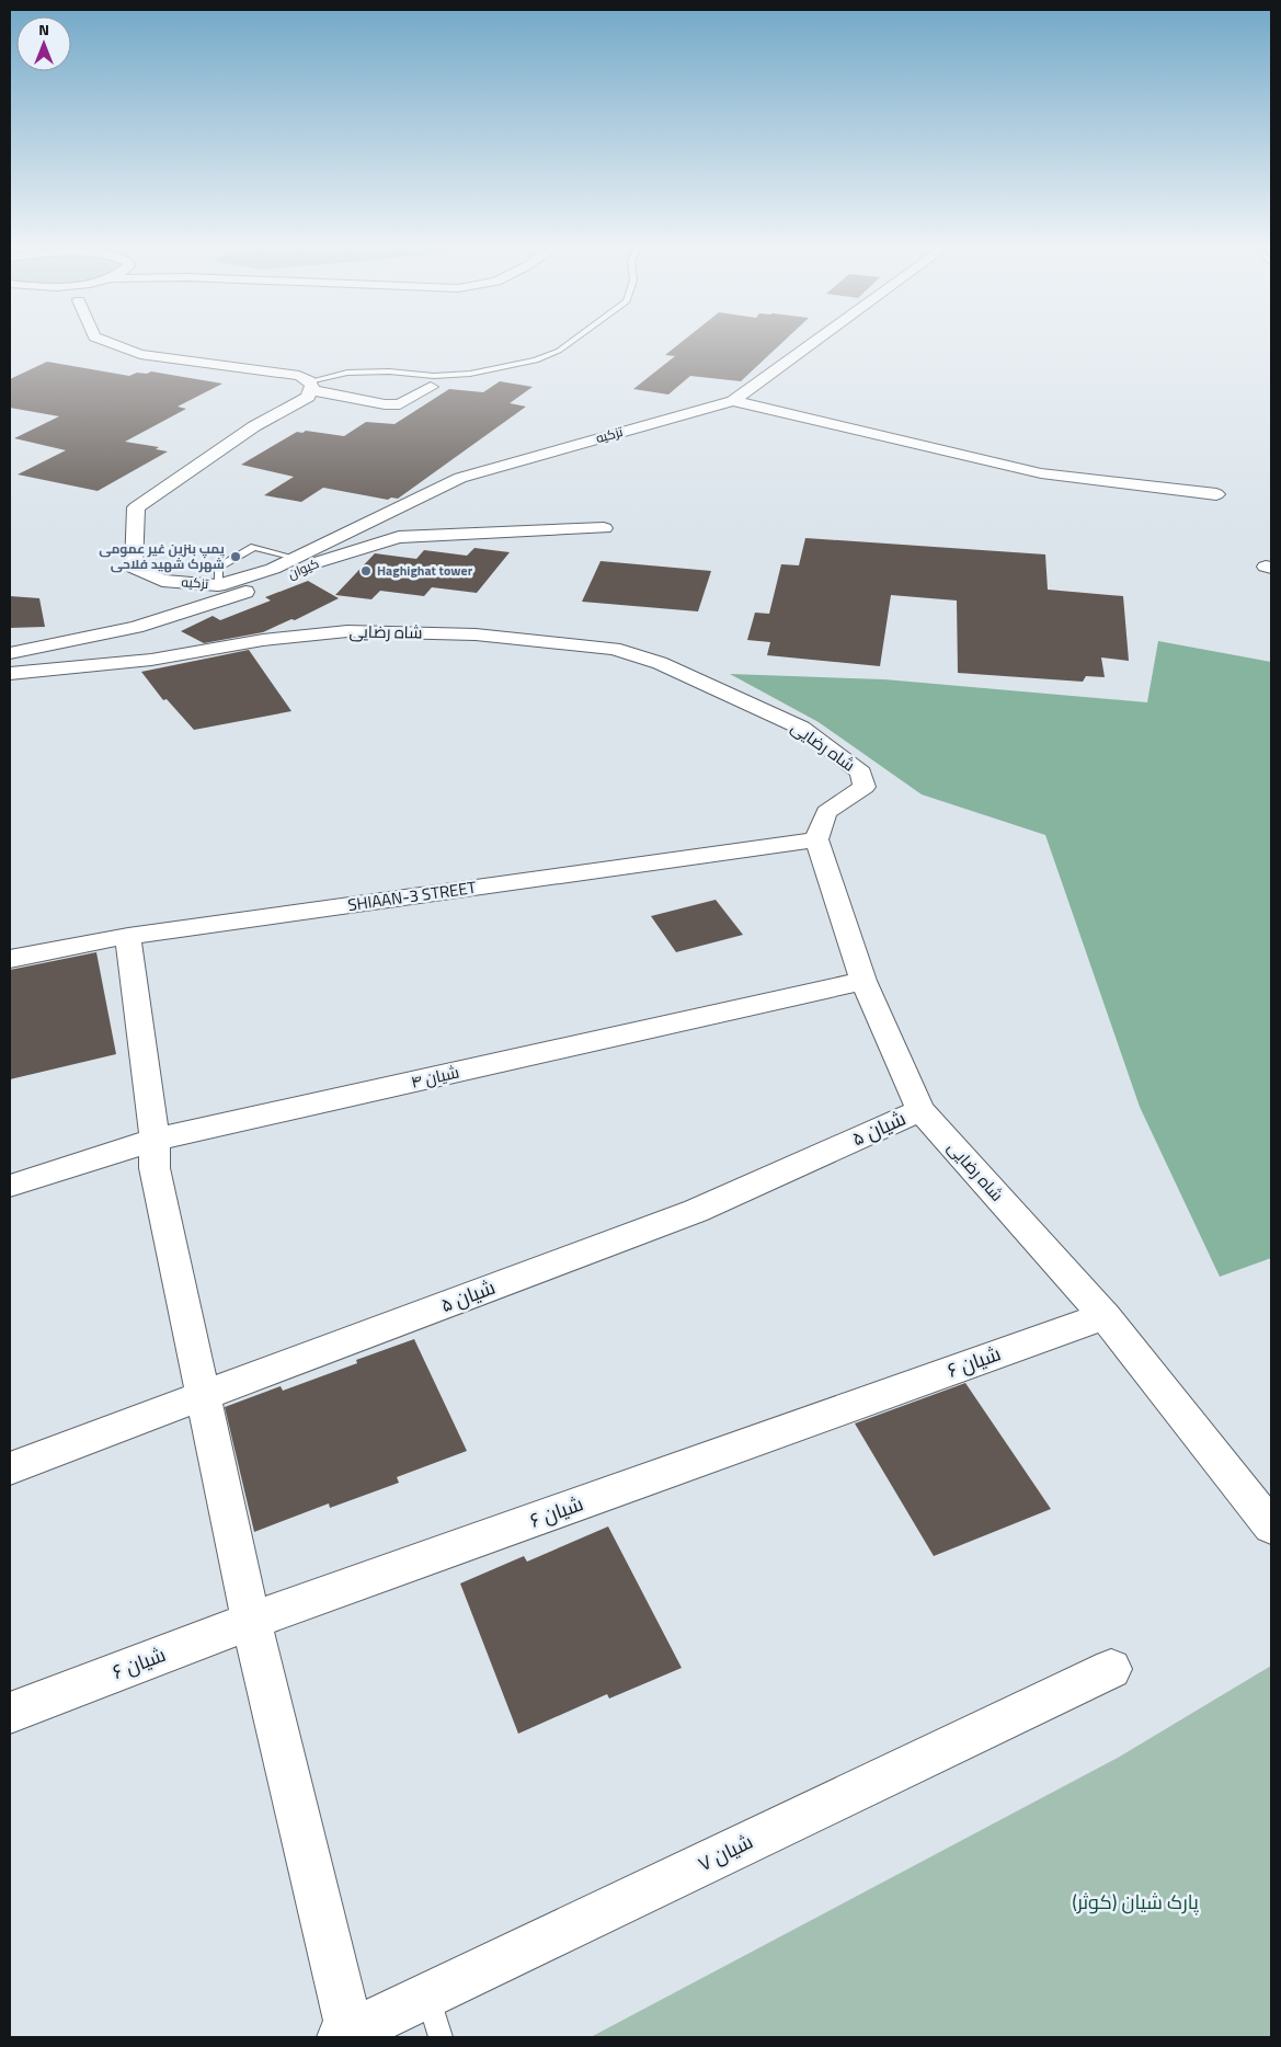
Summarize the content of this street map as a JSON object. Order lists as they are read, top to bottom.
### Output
{
  "streets": {
    "street": [
      "تزکیه",
      "کیوان",
      "شاه رضایی",
      "SHIAAN-3 STREET",
      "شیان ۴",
      "شیان ۵",
      "شیان ۶",
      "شیان ۷"
    ]
  },
  "crossings": [
    ["شاه رضایی", "SHIAAN-3 STREET"],
    ["شاه رضایی", "شیان ۴"],
    ["شاه رضایی", "شیان ۵"],
    ["شاه رضایی", "شیان ۶"]
  ],
  "parks": ["پارک شیان (کوثر)"],
  "places": ["پمپ بنزین غیر عمومی شهرک شهید فلاحی", "Haghighat tower"],
  "north": "top"
}
